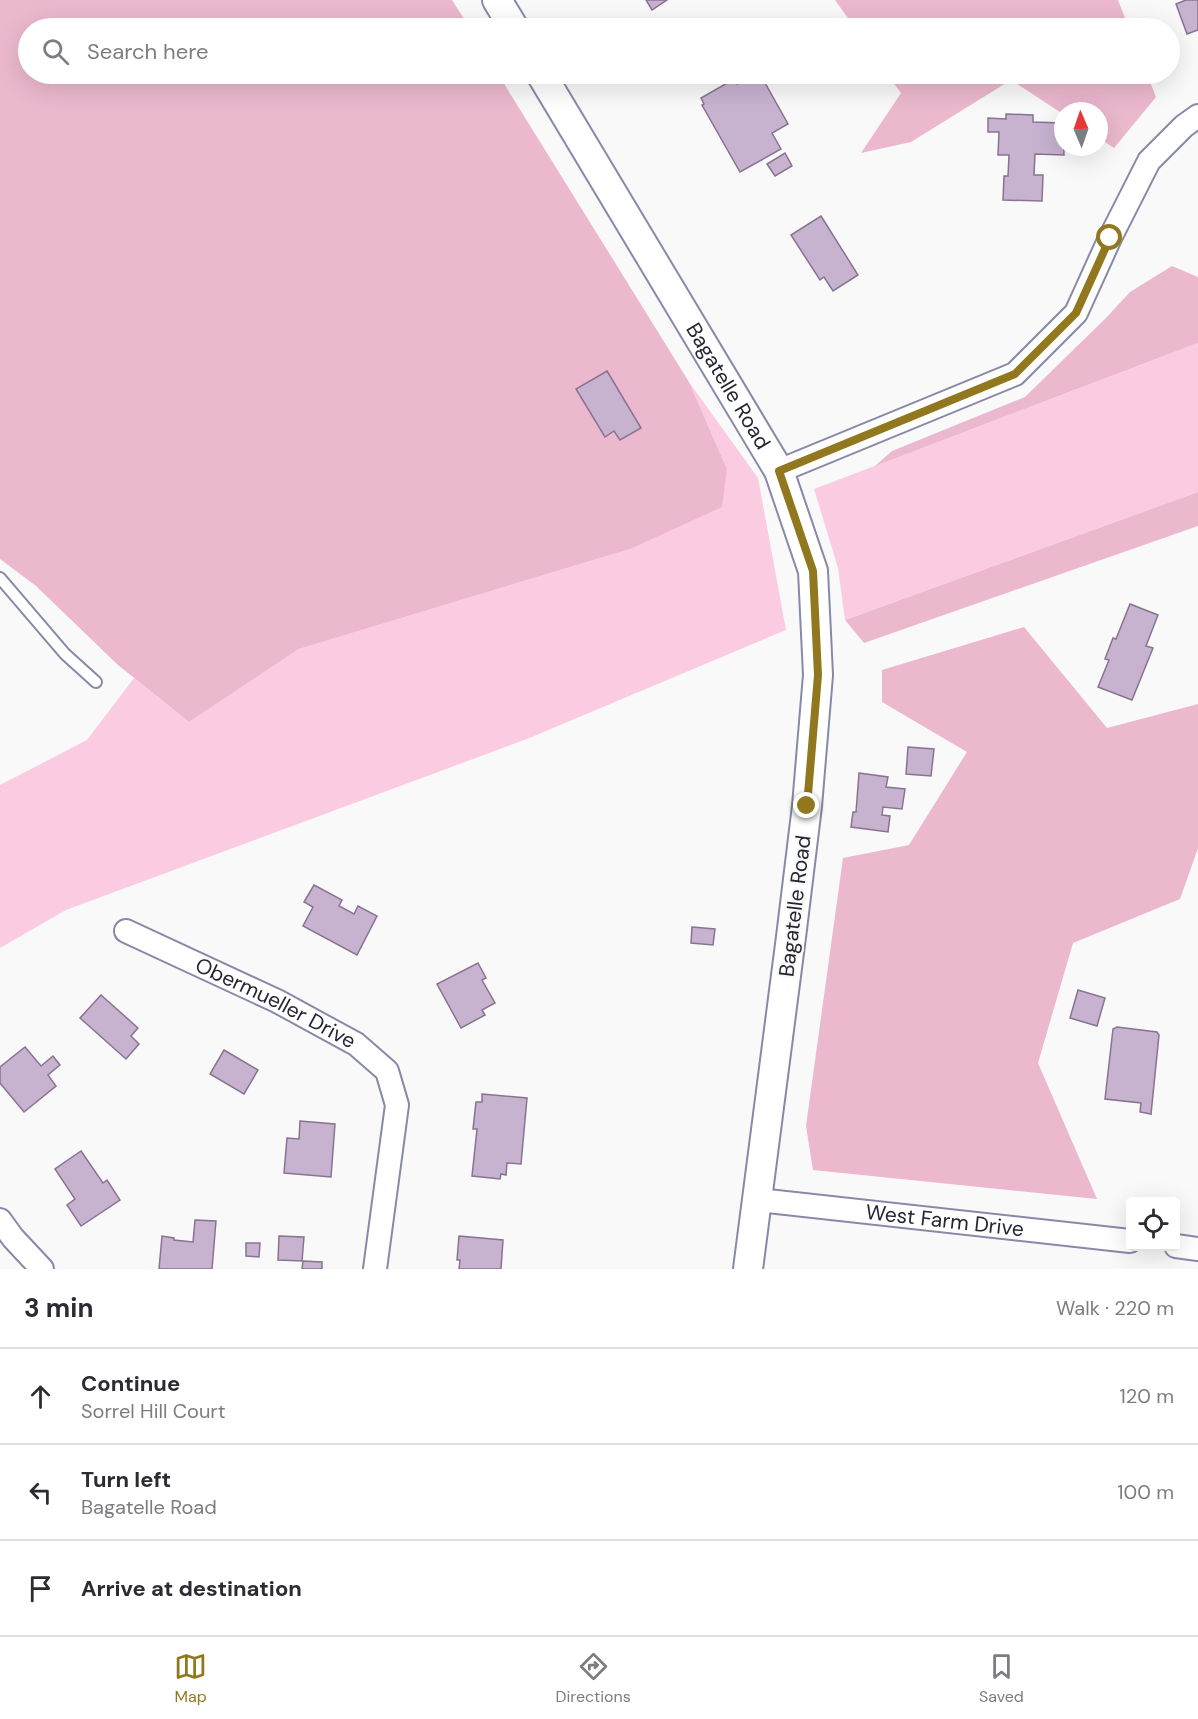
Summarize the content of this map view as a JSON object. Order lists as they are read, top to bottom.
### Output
{
  "streets": {
    "street": ["Bagatelle Road", "Obermueller Drive", "West Farm Drive"]
  },
  "crossings": [
    ["Bagatelle Road", "West Farm Drive"]
  ],
  "north": "top",
  "page": {
    "search": "Search here",
    "heading": ["3 min", "Walk · 220 m"],
    "list": [
      ["Continue", "Sorrel Hill Court", "120 m"],
      ["Turn left", "Bagatelle Road", "100 m"],
      "Arrive at destination"
    ],
    "nav": ["Map", "Directions", "Saved"]
  }
}
